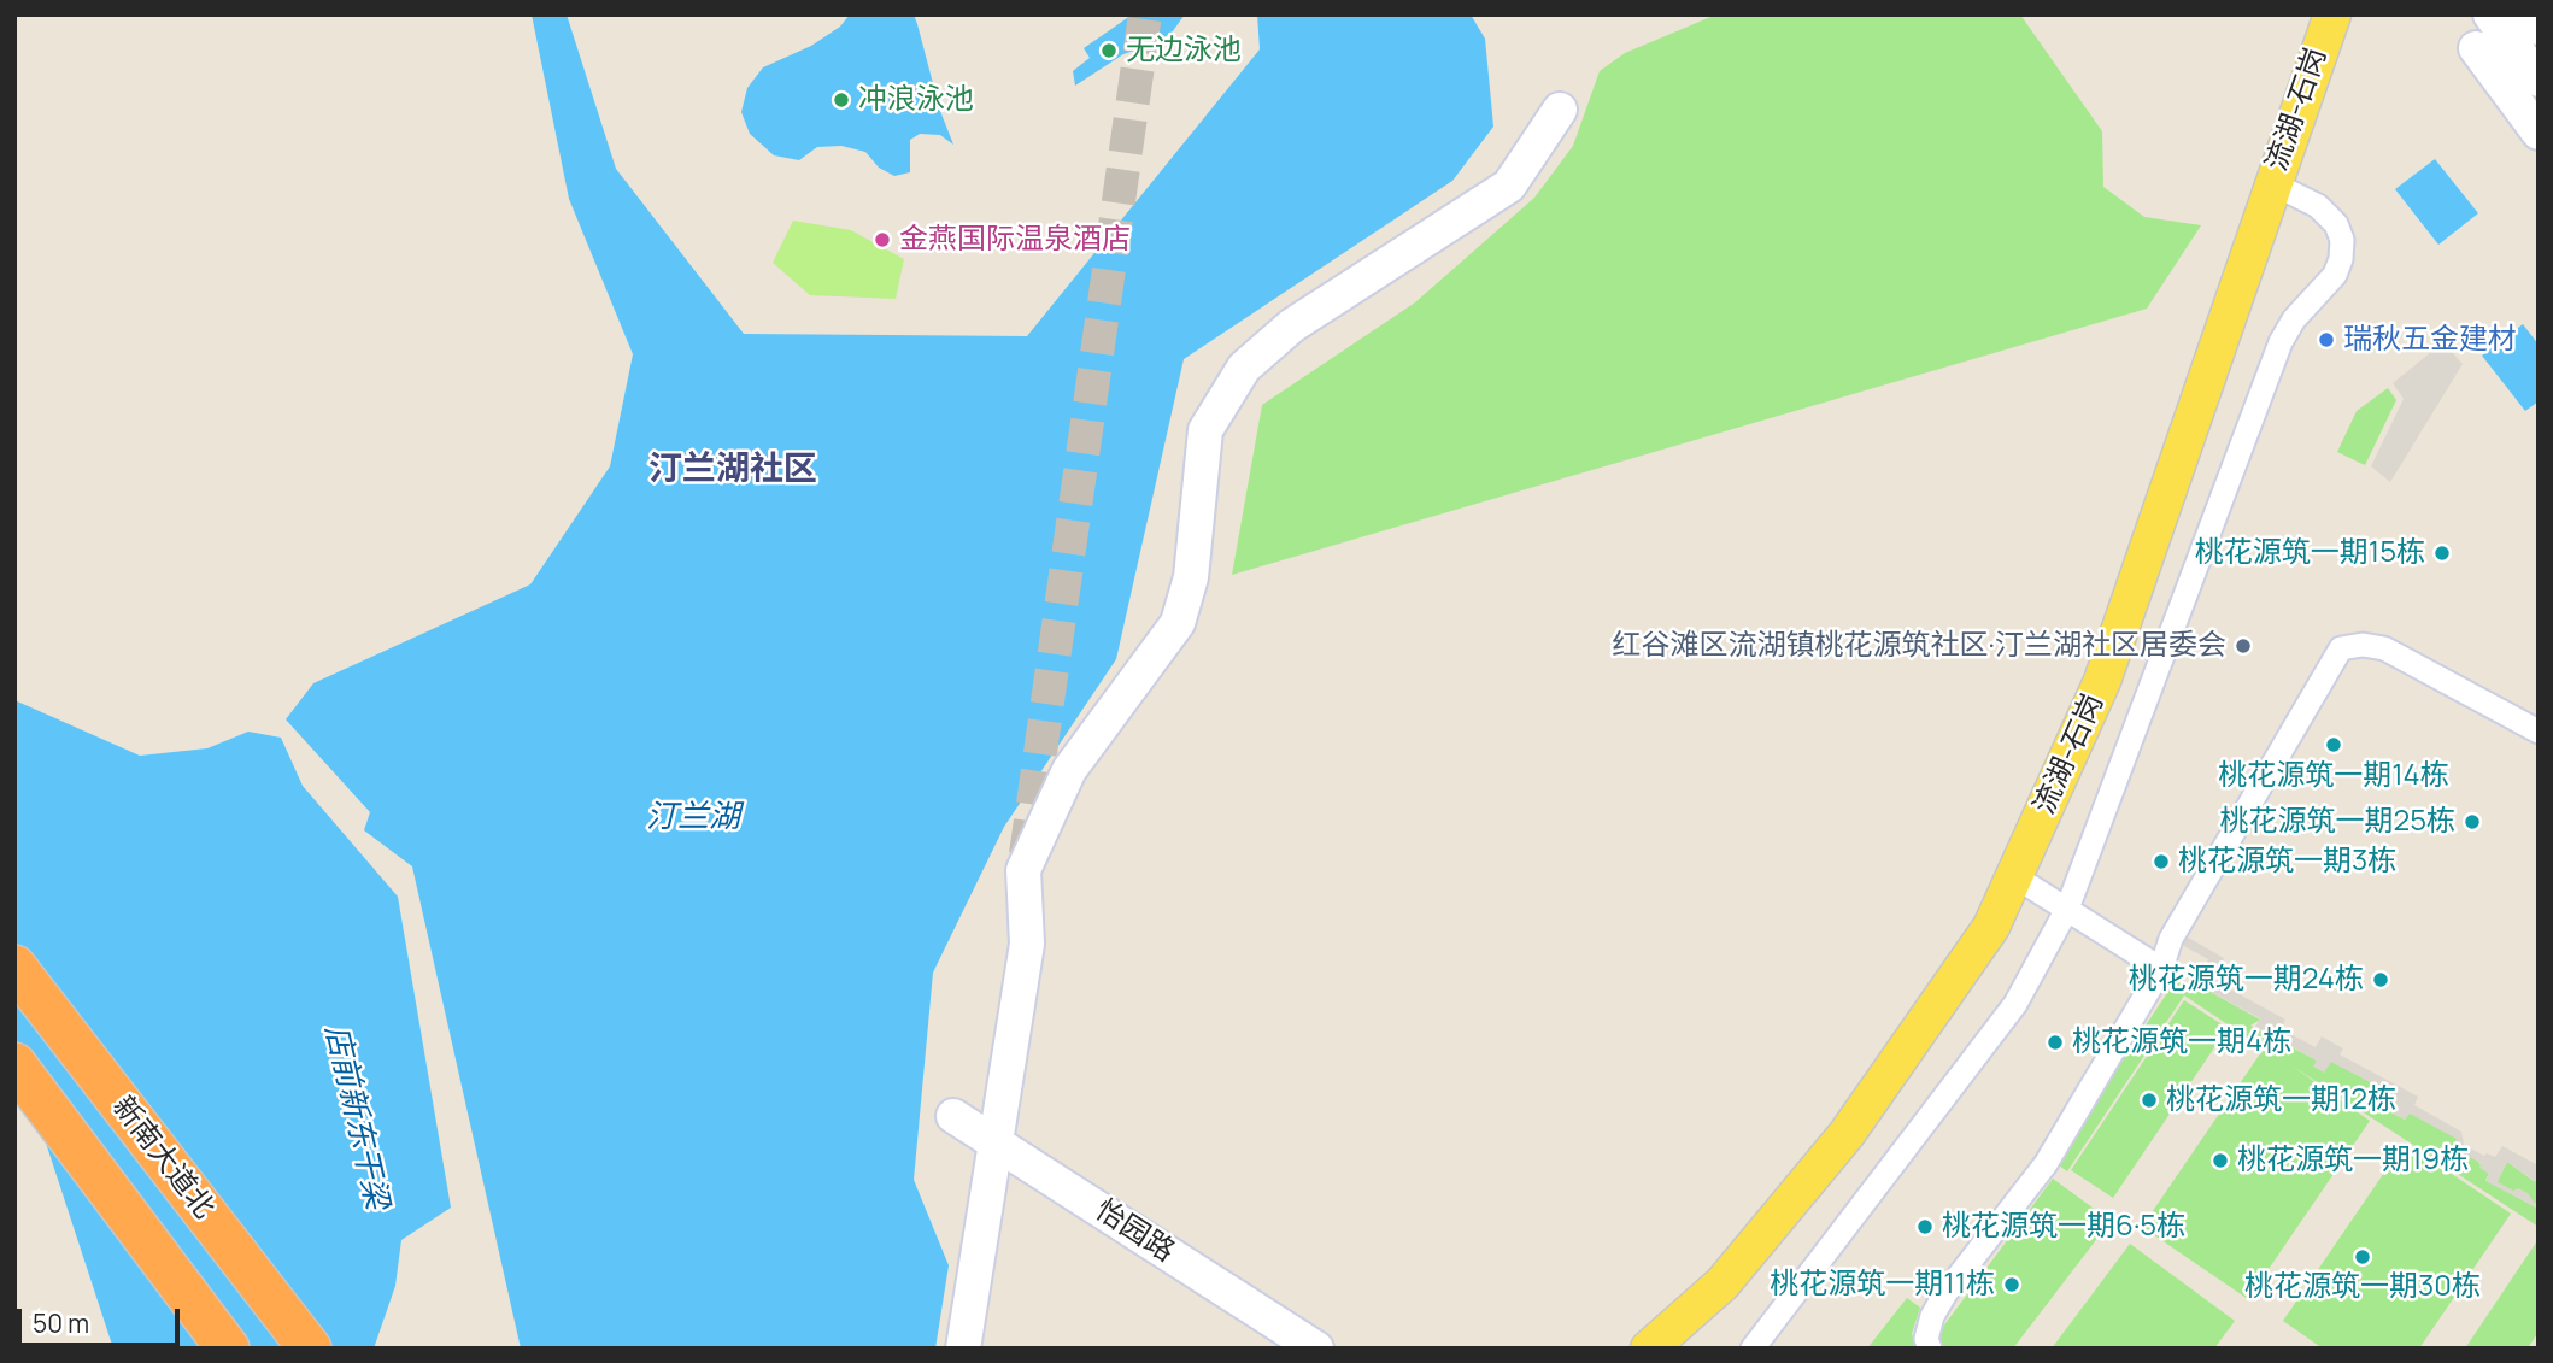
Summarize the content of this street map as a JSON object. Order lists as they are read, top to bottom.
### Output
{
  "streets": {
    "highway": ["新南大道北"],
    "main road": ["流湖-石岗", "怡园路"]
  },
  "districts": ["汀兰湖社区"],
  "water": ["汀兰湖", "店前新东干梁"],
  "places": [
    "无边泳池",
    "冲浪泳池",
    "金燕国际温泉酒店",
    "瑞秋五金建材",
    "桃花源筑一期15栋",
    "红谷滩区流湖镇桃花源筑社区·汀兰湖社区居委会",
    "桃花源筑一期14栋",
    "桃花源筑一期25栋",
    "桃花源筑一期3栋",
    "桃花源筑一期24栋",
    "桃花源筑一期4栋",
    "桃花源筑一期12栋",
    "桃花源筑一期19栋",
    "桃花源筑一期6·5栋",
    "桃花源筑一期30栋",
    "桃花源筑一期11栋"
  ],
  "scale_bar": "50 m"
}
